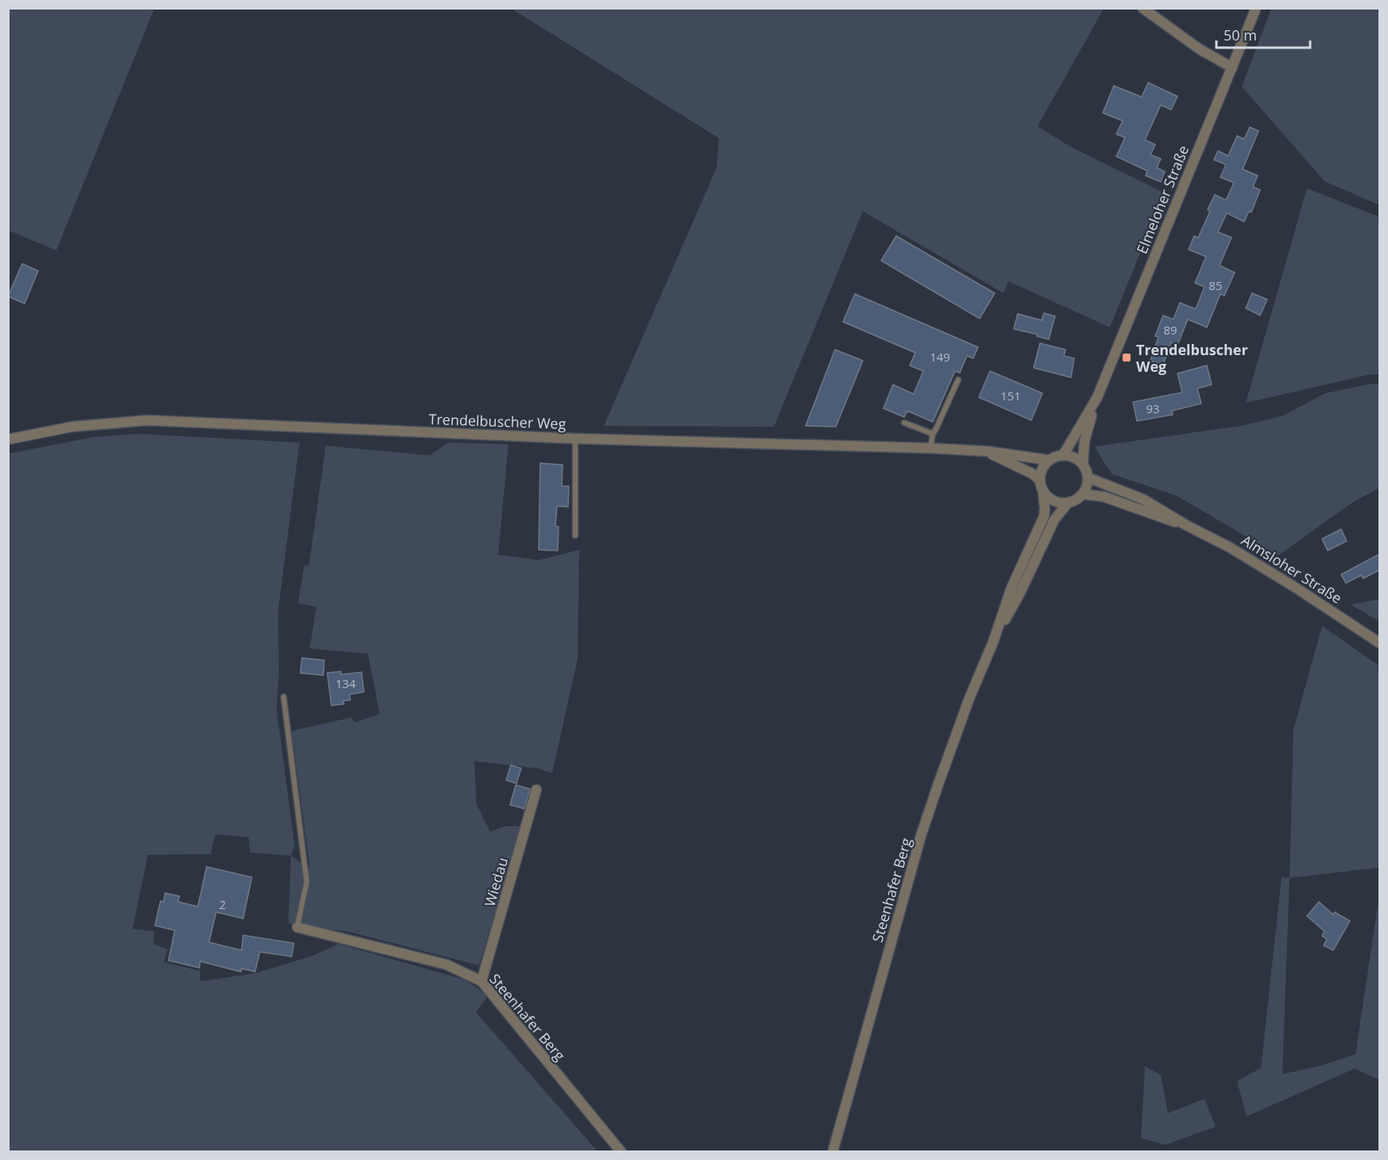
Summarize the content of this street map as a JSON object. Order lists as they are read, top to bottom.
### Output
{
  "streets": {
    "street": [
      "Elmeloher Straße",
      "Trendelbuscher Weg",
      "Almsloher Straße",
      "Wiedau",
      "Steenhafer Berg"
    ]
  },
  "crossings": [
    ["Elmeloher Straße", "Trendelbuscher Weg"],
    ["Elmeloher Straße", "Almsloher Straße"],
    ["Elmeloher Straße", "Steenhafer Berg"],
    ["Trendelbuscher Weg", "Almsloher Straße"],
    ["Trendelbuscher Weg", "Steenhafer Berg"],
    ["Almsloher Straße", "Steenhafer Berg"],
    ["Wiedau", "Steenhafer Berg"]
  ],
  "places": {
    "transit": ["Trendelbuscher Weg"]
  },
  "house_numbers": [
    "85",
    "89",
    "149",
    "151",
    "93",
    "134",
    "2"
  ],
  "scale_bar": "50 m"
}
